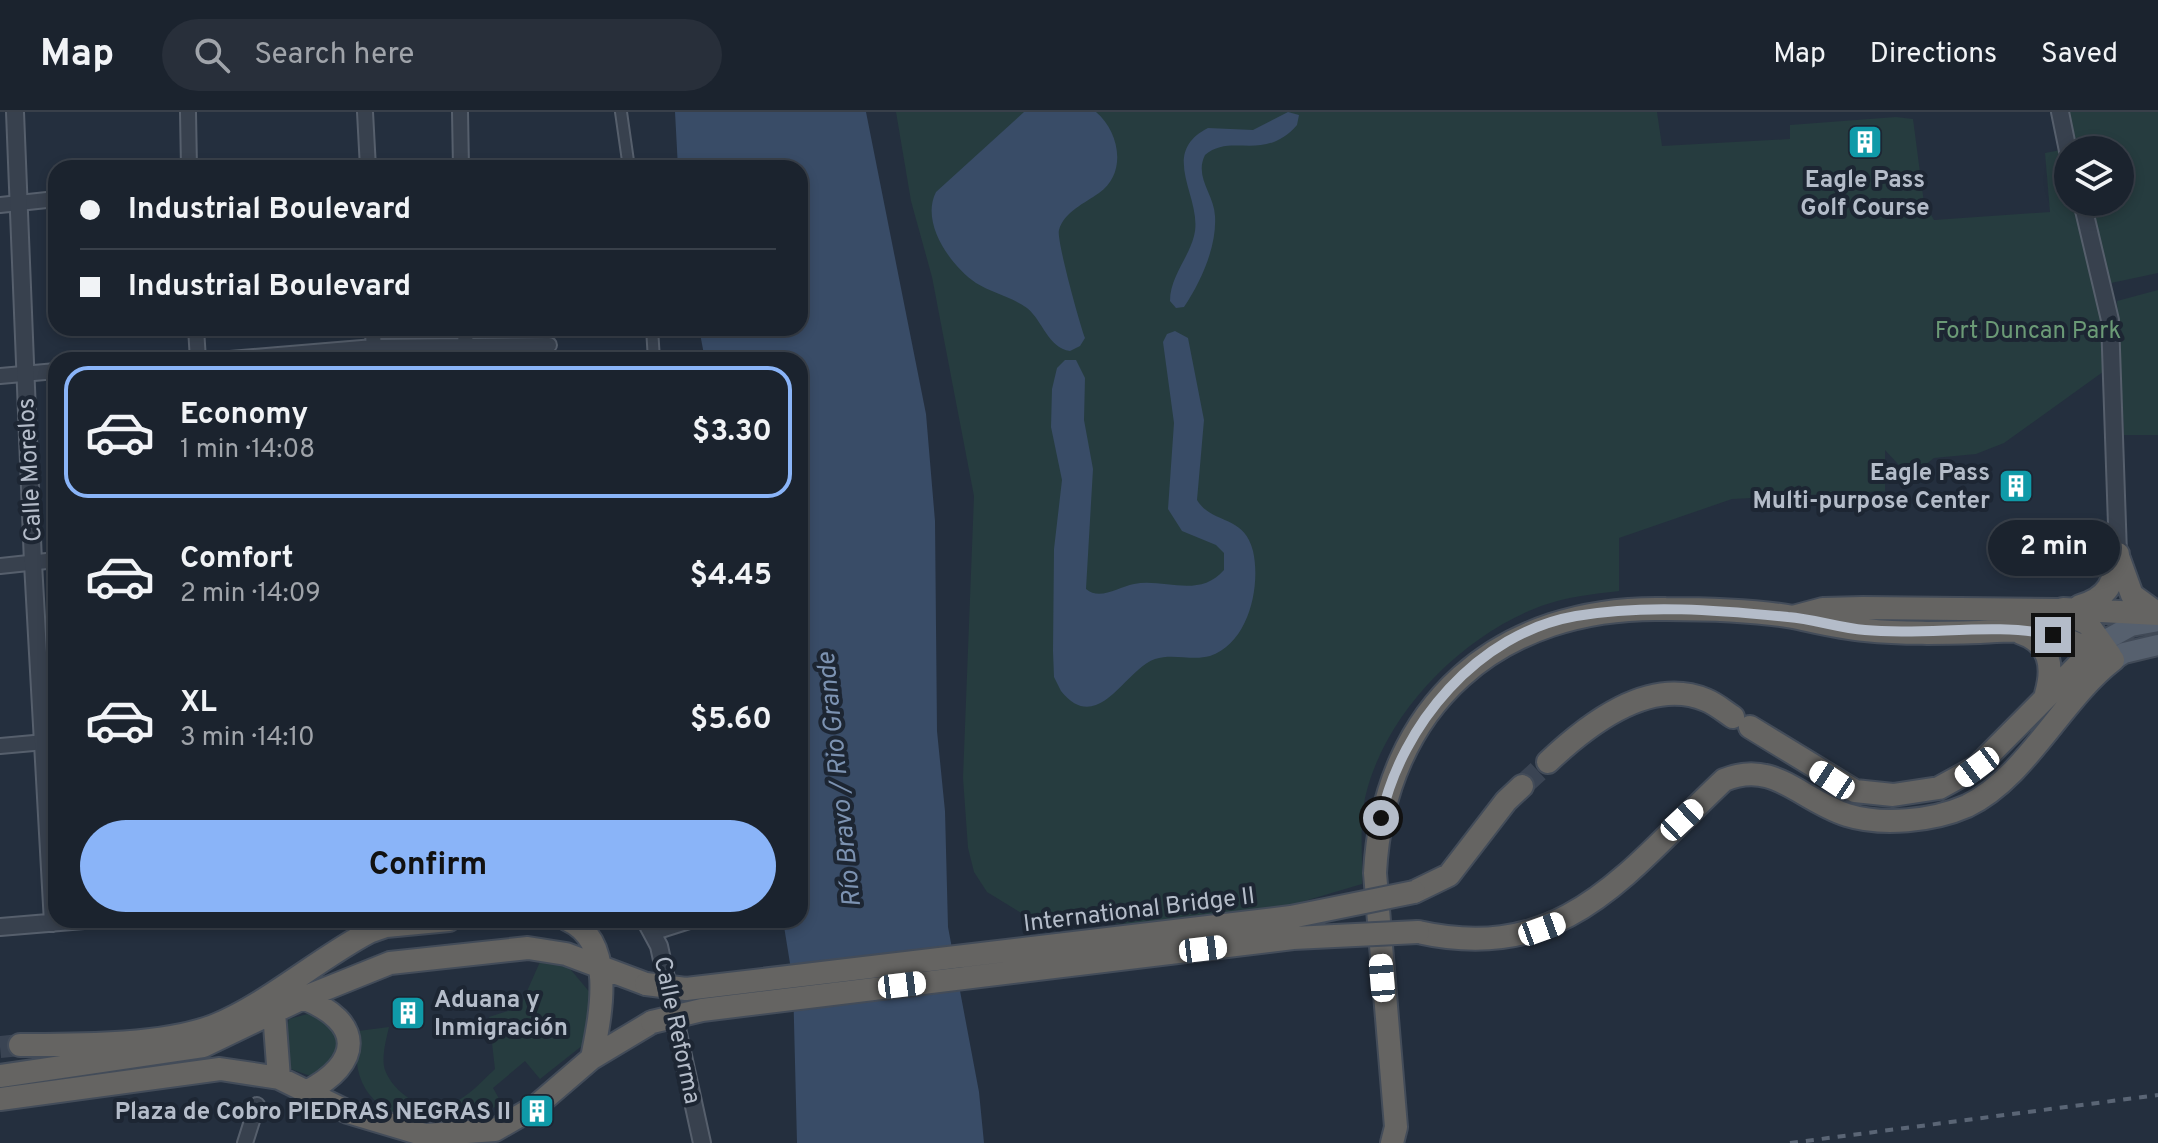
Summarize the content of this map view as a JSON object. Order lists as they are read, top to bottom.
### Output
{
  "streets": {
    "highway": ["International Bridge II"],
    "street": ["Calle Morelos", "Calle Reforma"]
  },
  "water": ["Río Bravo / Rio Grande"],
  "parks": ["Fort Duncan Park"],
  "places": {
    "building": [
      "Eagle Pass Golf Course",
      "Eagle Pass Multi-purpose Center",
      "Aduana y Inmigración",
      "Plaza de Cobro PIEDRAS NEGRAS II"
    ]
  },
  "page": {
    "header": "Map",
    "search": "Search here",
    "nav": ["Map", "Directions", "Saved"],
    "banner": ["Industrial Boulevard", "Industrial Boulevard"],
    "list": [
      {
        "name": "Economy",
        "note": "1 min · 14:08",
        "value": "$3.30"
      },
      {
        "name": "Comfort",
        "note": "2 min · 14:09",
        "value": "$4.45"
      },
      {
        "name": "XL",
        "note": "3 min · 14:10",
        "value": "$5.60"
      }
    ],
    "bubble": "2 min",
    "buttons": "Confirm"
  }
}
